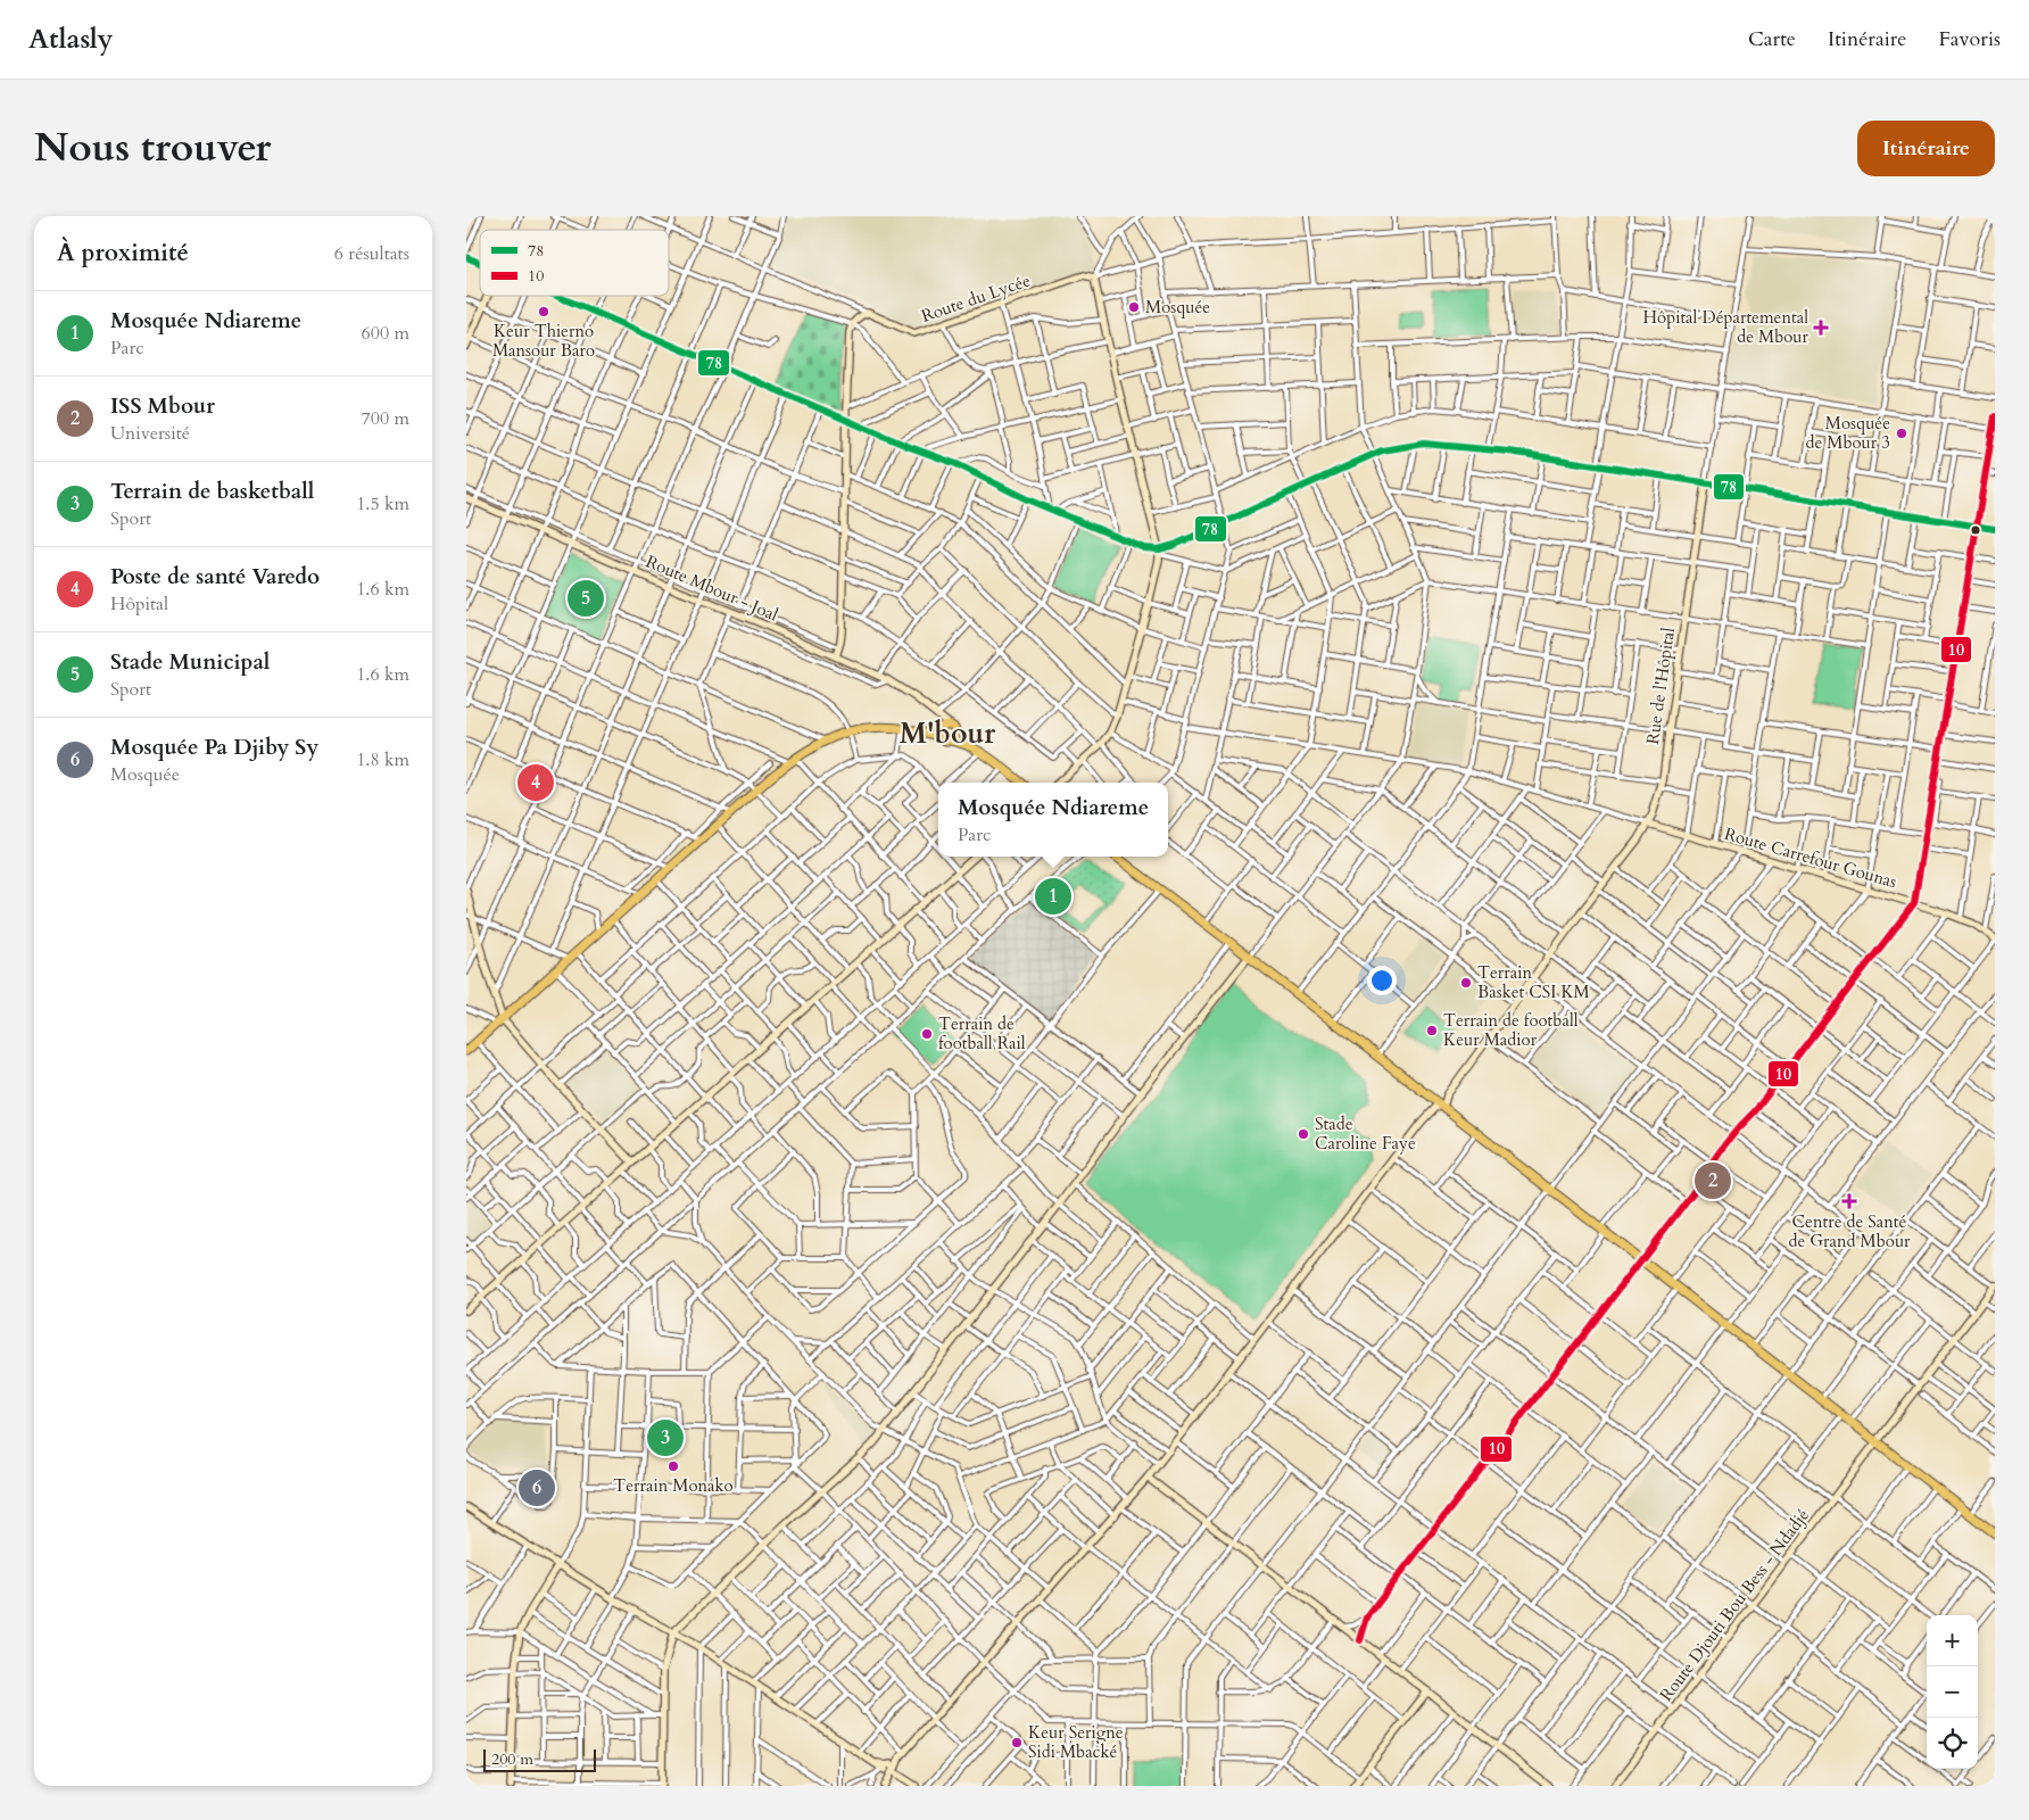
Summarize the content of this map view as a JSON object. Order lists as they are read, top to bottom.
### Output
{
  "streets": {
    "main road": [
      "Route du Lycée",
      "Route Mbour - Joal",
      "Rue de l'Hôpital",
      "Route Carrefour Gounas",
      "Route Djouti Bou Bess - Ndadjé"
    ]
  },
  "crossings": [
    ["Rue de l'Hôpital", "Route Carrefour Gounas"]
  ],
  "districts": ["M'bour"],
  "places": {
    "other": [
      "Mosquée",
      "Keur Thierno Mansour Baro",
      "Mosquée de Mbour 3",
      "Terrain Basket CSI KM",
      "Terrain de football Keur Madior",
      "Terrain de football Rail",
      "Stade Caroline Faye",
      "Terrain Monako",
      "Keur Serigne Sidi Mbacké"
    ],
    "health": ["Hôpital Départemental de Mbour", "Centre de Santé de Grand Mbour"]
  },
  "lines": ["transit line 78", "transit line 10"],
  "legend": ["78", "10"],
  "scale_bar": "200 m",
  "page": {
    "header": "Atlasly",
    "nav": ["Carte", "Itinéraire", "Favoris"],
    "title": "Nous trouver",
    "buttons": "Itinéraire",
    "heading": ["À proximité", "6 résultats"],
    "list": [
      {
        "mark": "1",
        "name": "Mosquée Ndiareme",
        "note": "Parc",
        "value": "600 m"
      },
      {
        "mark": "2",
        "name": "ISS Mbour",
        "note": "Université",
        "value": "700 m"
      },
      {
        "mark": "3",
        "name": "Terrain de basketball",
        "note": "Sport",
        "value": "1.5 km"
      },
      {
        "mark": "4",
        "name": "Poste de santé Varedo",
        "note": "Hôpital",
        "value": "1.6 km"
      },
      {
        "mark": "5",
        "name": "Stade Municipal",
        "note": "Sport",
        "value": "1.6 km"
      },
      {
        "mark": "6",
        "name": "Mosquée Pa Djiby Sy",
        "note": "Mosquée",
        "value": "1.8 km"
      }
    ],
    "pins": [
      "5",
      "4",
      "1",
      "2",
      "3",
      "6"
    ],
    "popup": ["Mosquée Ndiareme", "Parc"],
    "map_buttons": ["+", "−"],
    "scale": "200 m"
  }
}
